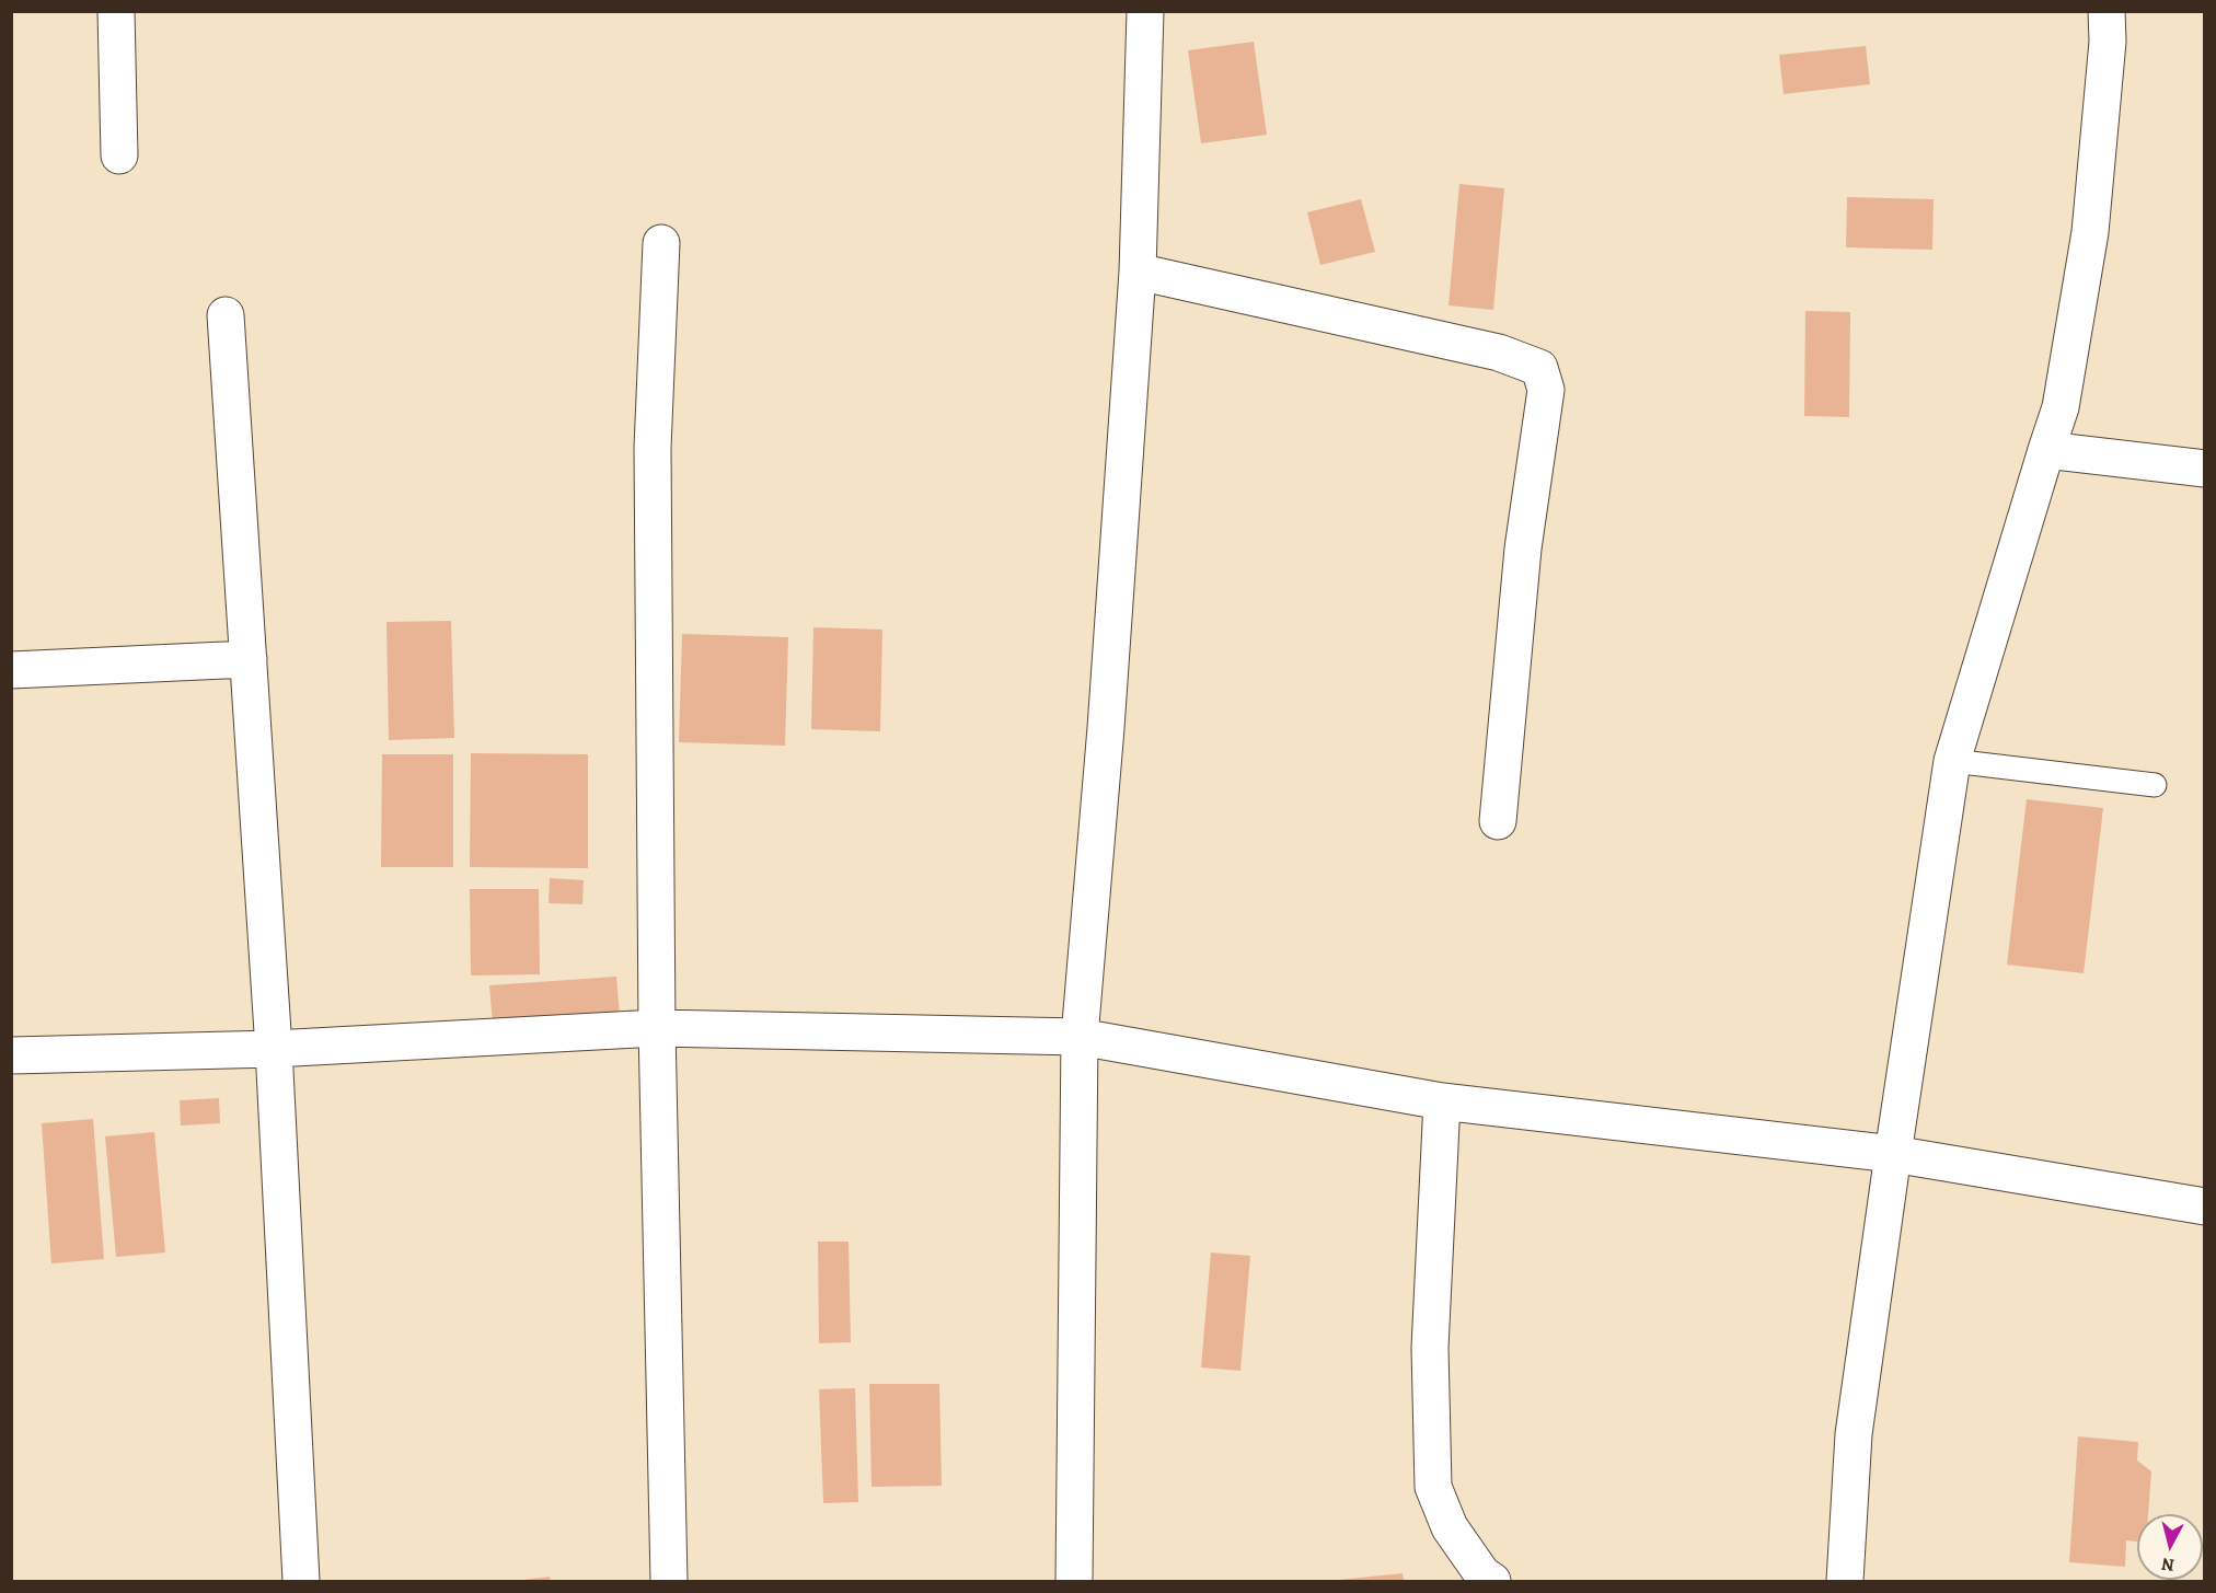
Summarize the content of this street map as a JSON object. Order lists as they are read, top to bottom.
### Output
{
  "north": "bottom"
}
